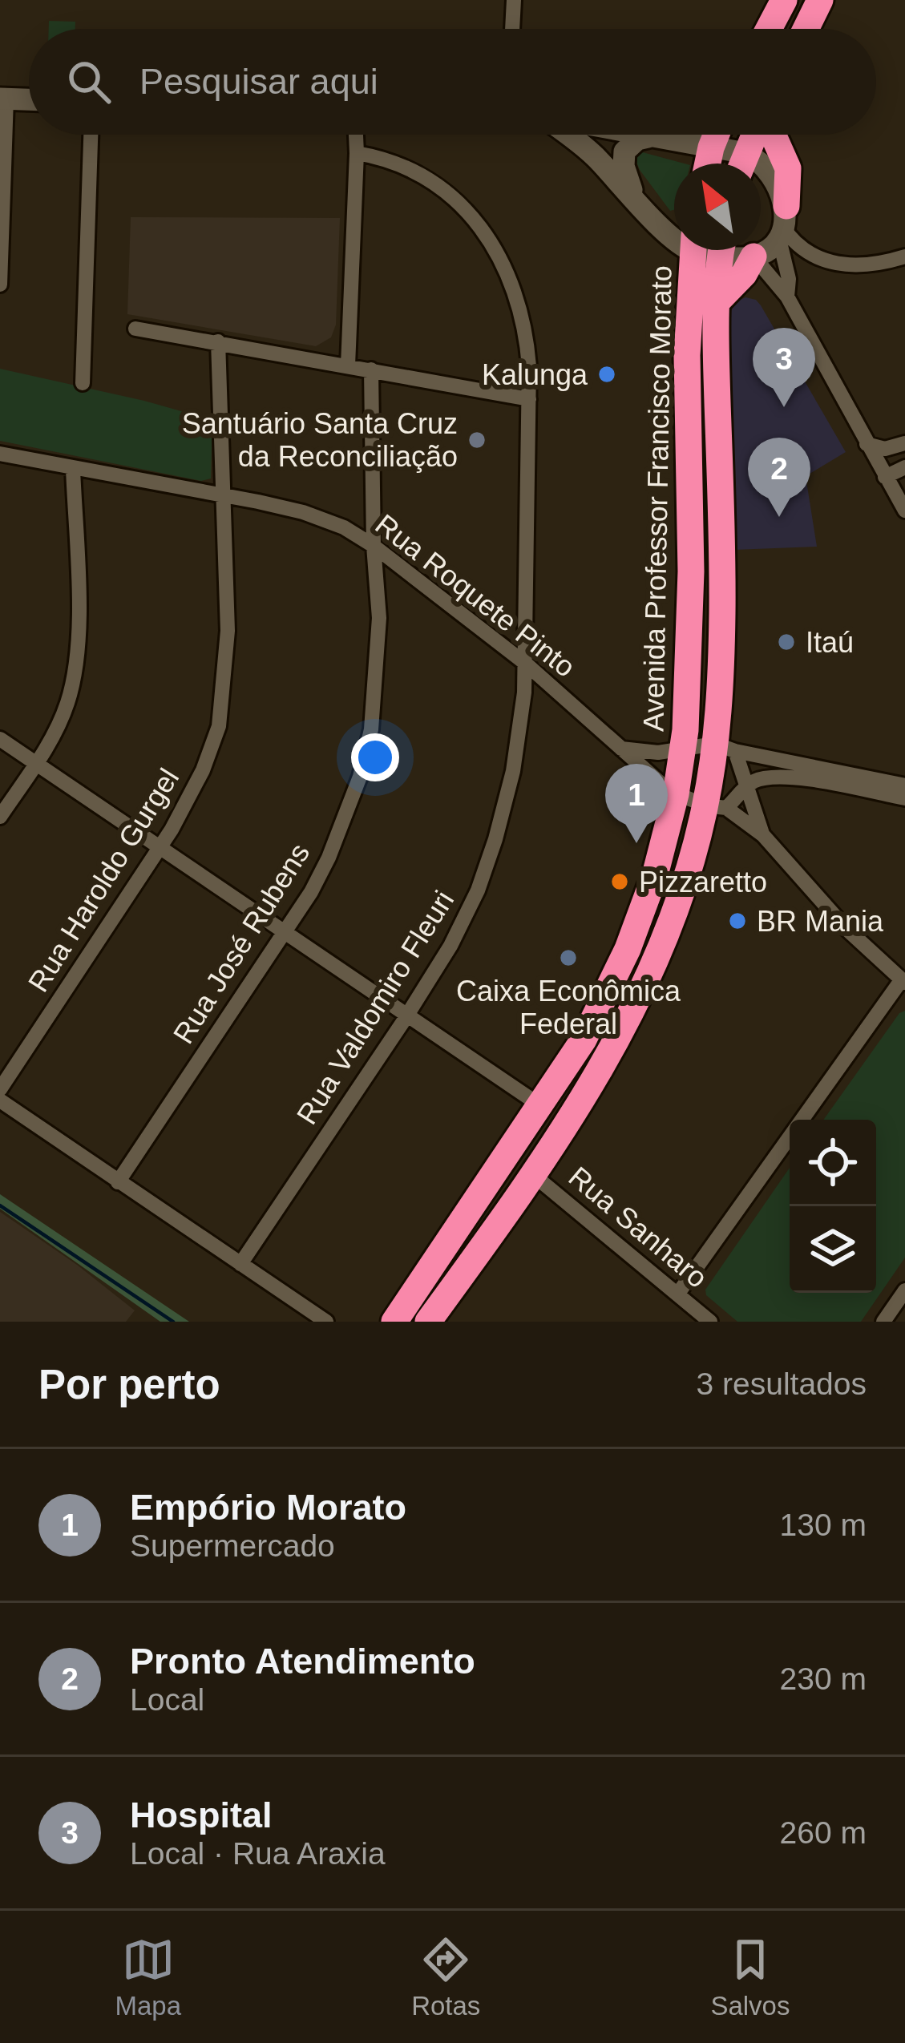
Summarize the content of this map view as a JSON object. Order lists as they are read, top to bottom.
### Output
{
  "streets": {
    "highway": ["Avenida Professor Francisco Morato"],
    "street": [
      "Rua Roquete Pinto",
      "Rua Haroldo Gurgel",
      "Rua José Rubens",
      "Rua Valdomiro Fleuri",
      "Rua Sanharo"
    ]
  },
  "crossings": [
    ["Avenida Professor Francisco Morato", "Rua Roquete Pinto"],
    ["Avenida Professor Francisco Morato", "Rua Sanharo"],
    ["Rua Roquete Pinto", "Rua Haroldo Gurgel"],
    ["Rua Roquete Pinto", "Rua José Rubens"],
    ["Rua Roquete Pinto", "Rua Valdomiro Fleuri"]
  ],
  "places": [
    "Kalunga",
    "Santuário Santa Cruz da Reconciliação",
    "Itaú",
    "Pizzaretto",
    "BR Mania",
    "Caixa Econômica Federal"
  ],
  "north": "top left",
  "page": {
    "search": "Pesquisar aqui",
    "pins": ["3", "2", "1"],
    "heading": ["Por perto", "3 resultados"],
    "list": [
      {
        "mark": "1",
        "name": "Empório Morato",
        "note": "Supermercado",
        "value": "130 m"
      },
      {
        "mark": "2",
        "name": "Pronto Atendimento",
        "note": "Local",
        "value": "230 m"
      },
      {
        "mark": "3",
        "name": "Hospital",
        "note": "Local · Rua Araxia",
        "value": "260 m"
      }
    ],
    "nav": ["Mapa", "Rotas", "Salvos"]
  }
}
